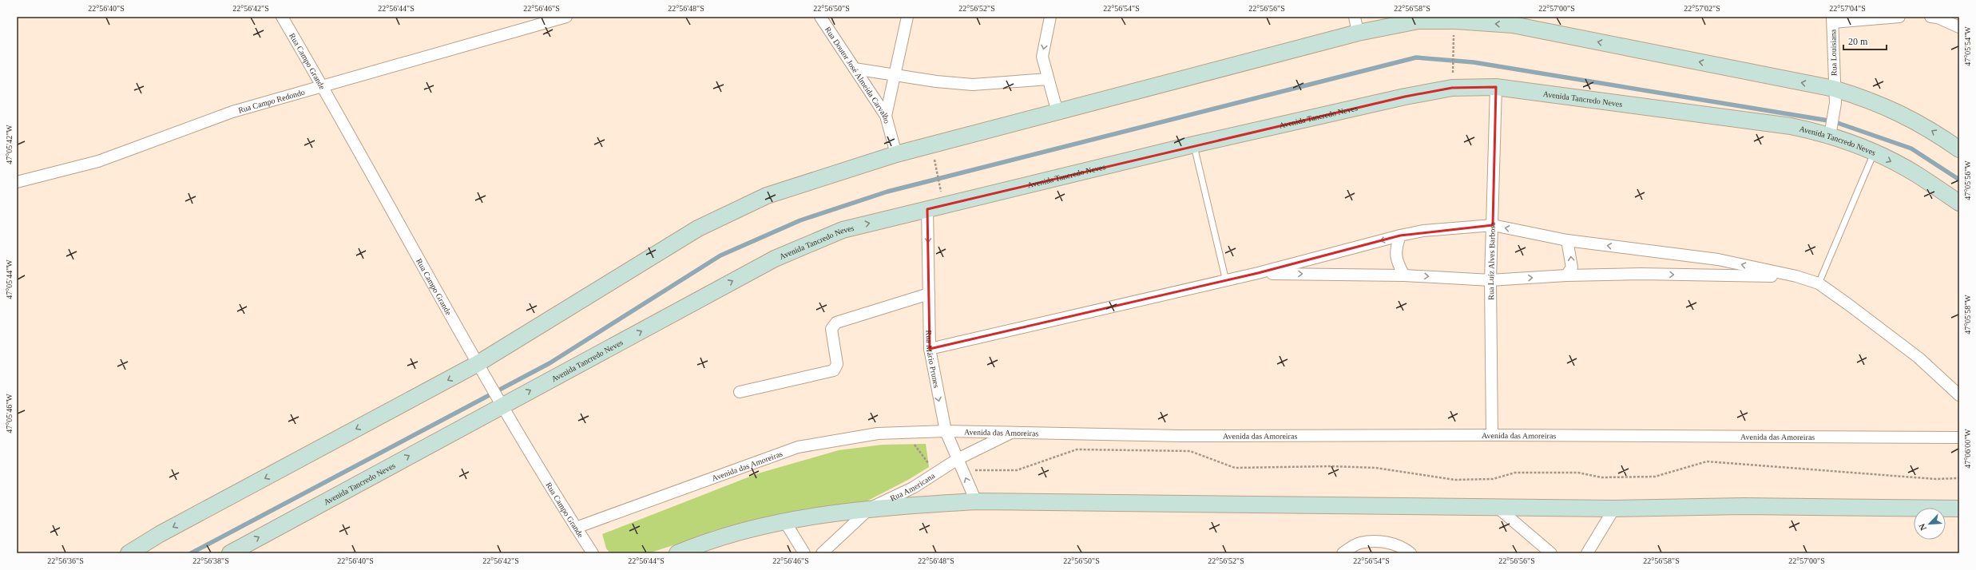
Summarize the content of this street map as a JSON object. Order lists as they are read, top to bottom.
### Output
{
  "streets": {
    "main road": ["Avenida Tancredo Neves"],
    "street": [
      "Rua Louisiana",
      "Rua Campo Grande",
      "Rua Doutor José Almeida Carvalho",
      "Rua Campo Redondo",
      "Rua Luíz Alves Barbosa",
      "Rua Mário Prunes",
      "Avenida das Amoreiras",
      "Rua Americana"
    ]
  },
  "crossings": [
    ["Rua Louisiana", "Avenida Tancredo Neves"],
    ["Rua Campo Grande", "Avenida Tancredo Neves"],
    ["Rua Campo Grande", "Rua Campo Redondo"],
    ["Rua Campo Grande", "Avenida das Amoreiras"],
    ["Avenida Tancredo Neves", "Rua Luíz Alves Barbosa"],
    ["Avenida Tancredo Neves", "Rua Mário Prunes"],
    ["Rua Luíz Alves Barbosa", "Avenida das Amoreiras"],
    ["Rua Mário Prunes", "Avenida das Amoreiras"],
    ["Rua Mário Prunes", "Rua Americana"],
    ["Avenida das Amoreiras", "Rua Americana"]
  ],
  "scale_bar": "20 m",
  "north": "bottom left",
  "coordinates": [
    "22°56'40\"S",
    "22°56'42\"S",
    "22°56'44\"S",
    "22°56'46\"S",
    "22°56'48\"S",
    "22°56'50\"S",
    "22°56'52\"S",
    "22°56'54\"S",
    "22°56'56\"S",
    "22°56'58\"S",
    "22°57'00\"S",
    "22°57'02\"S",
    "22°57'04\"S",
    "47°05'54\"W",
    "47°05'42\"W",
    "47°05'56\"W",
    "47°05'44\"W",
    "47°05'58\"W",
    "47°05'46\"W",
    "47°06'00\"W",
    "22°56'36\"S",
    "22°56'38\"S"
  ]
}
